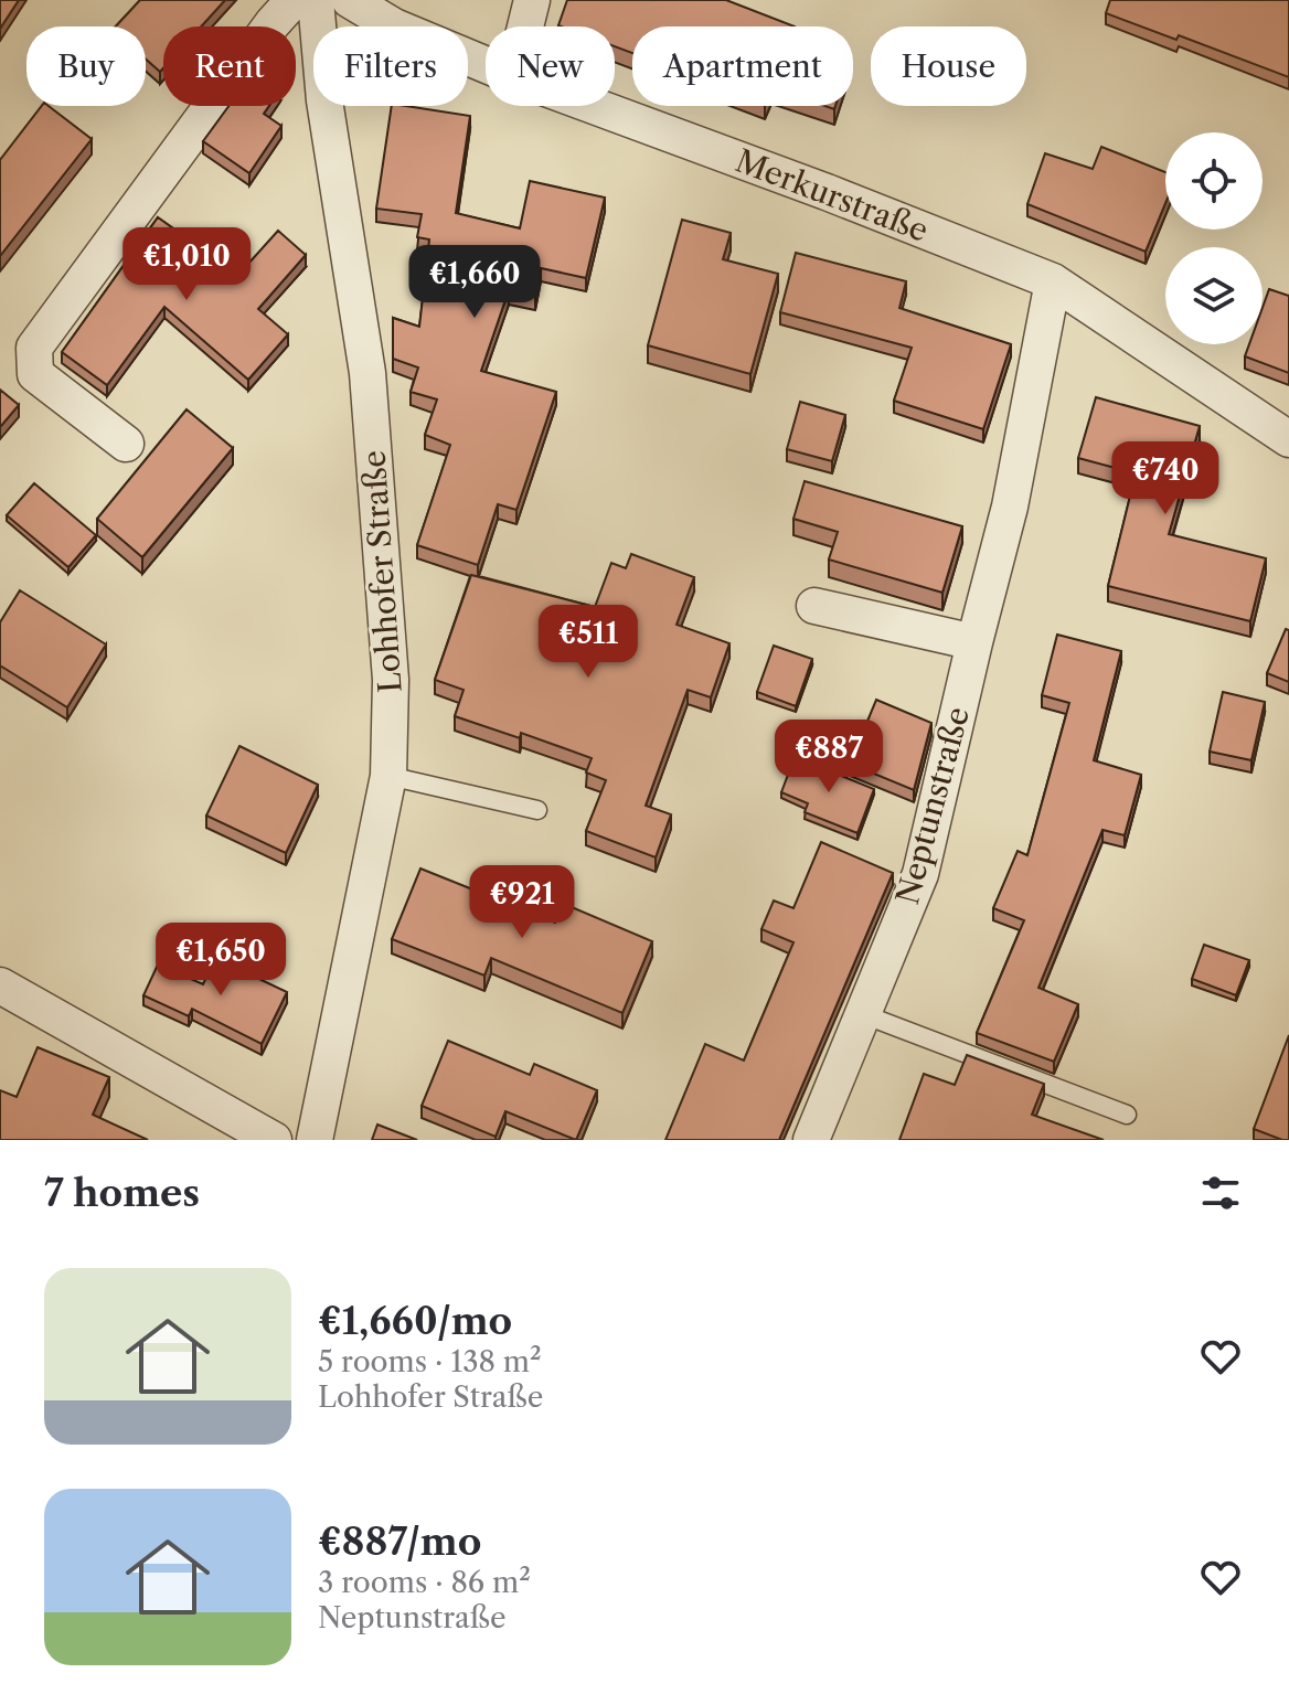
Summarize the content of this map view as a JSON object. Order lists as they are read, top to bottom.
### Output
{
  "streets": {
    "street": ["Merkurstraße", "Lohhofer Straße", "Neptunstraße"]
  },
  "crossings": [
    ["Merkurstraße", "Neptunstraße"]
  ],
  "page": {
    "chip": [
      "Buy",
      "Rent",
      "Filters",
      "New",
      "Apartment",
      "House"
    ],
    "price": [
      "€1,010",
      "€1,660",
      "€740",
      "€511",
      "€887",
      "€921",
      "€1,650"
    ],
    "heading": "7 homes",
    "list": [
      {
        "name": "€1,660/mo",
        "note": "5 rooms · 138 m² · Lohhofer Straße"
      },
      {
        "name": "€887/mo",
        "note": "3 rooms · 86 m² · Neptunstraße"
      }
    ]
  }
}
